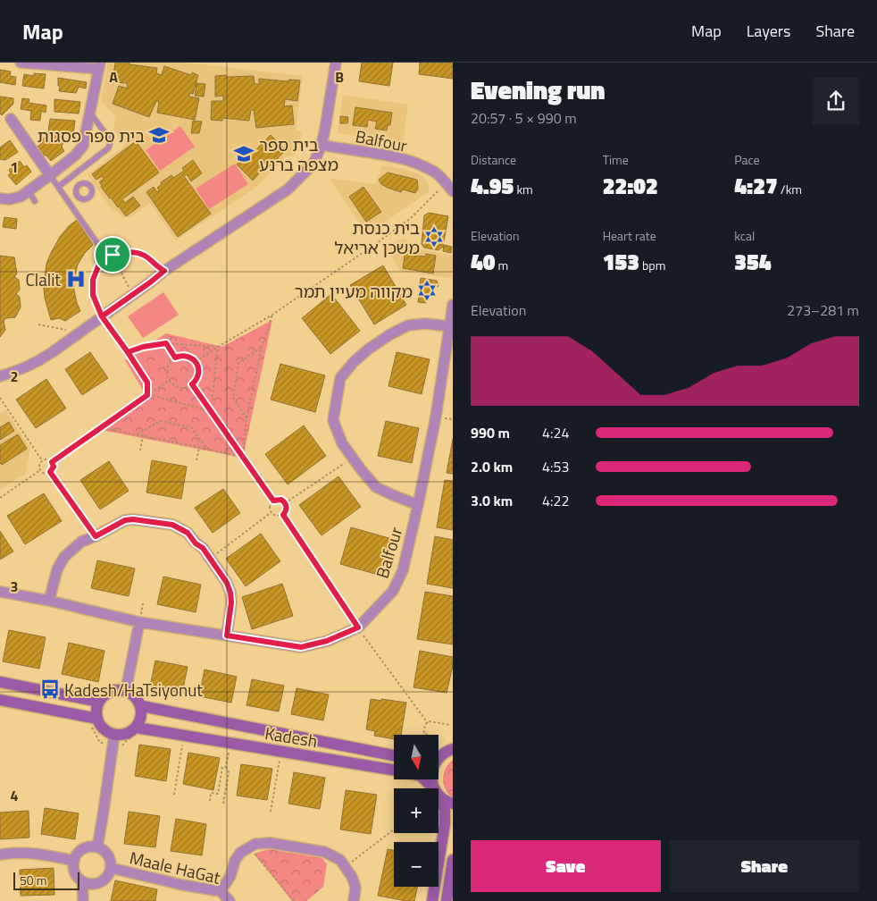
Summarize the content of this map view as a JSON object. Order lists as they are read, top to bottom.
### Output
{
  "streets": {
    "main road": ["Kadesh"],
    "street": ["Balfour", "Maale HaGat"]
  },
  "places": {
    "school or university": ["בית ספר פסגות", "בית ספר מצפה ברנע"],
    "synagogue": ["בית כנסת משכן אריאל", "מקווה מעיין תמר"],
    "hospital": ["Clalit"],
    "bus stop": ["Kadesh/HaTsiyonut"]
  },
  "scale_bar": "50 m",
  "north": "bottom",
  "page": {
    "header": "Map",
    "nav": ["Map", "Layers", "Share"],
    "heading": ["Evening run", "20:57 · 5 × 990 m"],
    "stats": [
      ["Distance", "4.95 km"],
      ["Time", "22:02"],
      ["Pace", "4:27 /km"],
      ["Elevation", "40 m"],
      ["Heart rate", "153 bpm"],
      ["kcal", "354"]
    ],
    "chart": ["Elevation", "273–281 m"],
    "list": [
      {
        "name": "990 m",
        "note": "4:24"
      },
      {
        "name": "2.0 km",
        "note": "4:53"
      },
      {
        "name": "3.0 km",
        "note": "4:22"
      }
    ],
    "map_buttons": ["+", "−"],
    "buttons": ["Save", "Share"],
    "scale": "50 m"
  },
  "grid": {
    "columns": ["A", "B"],
    "rows": [
      "1",
      "2",
      "3",
      "4"
    ]
  }
}
